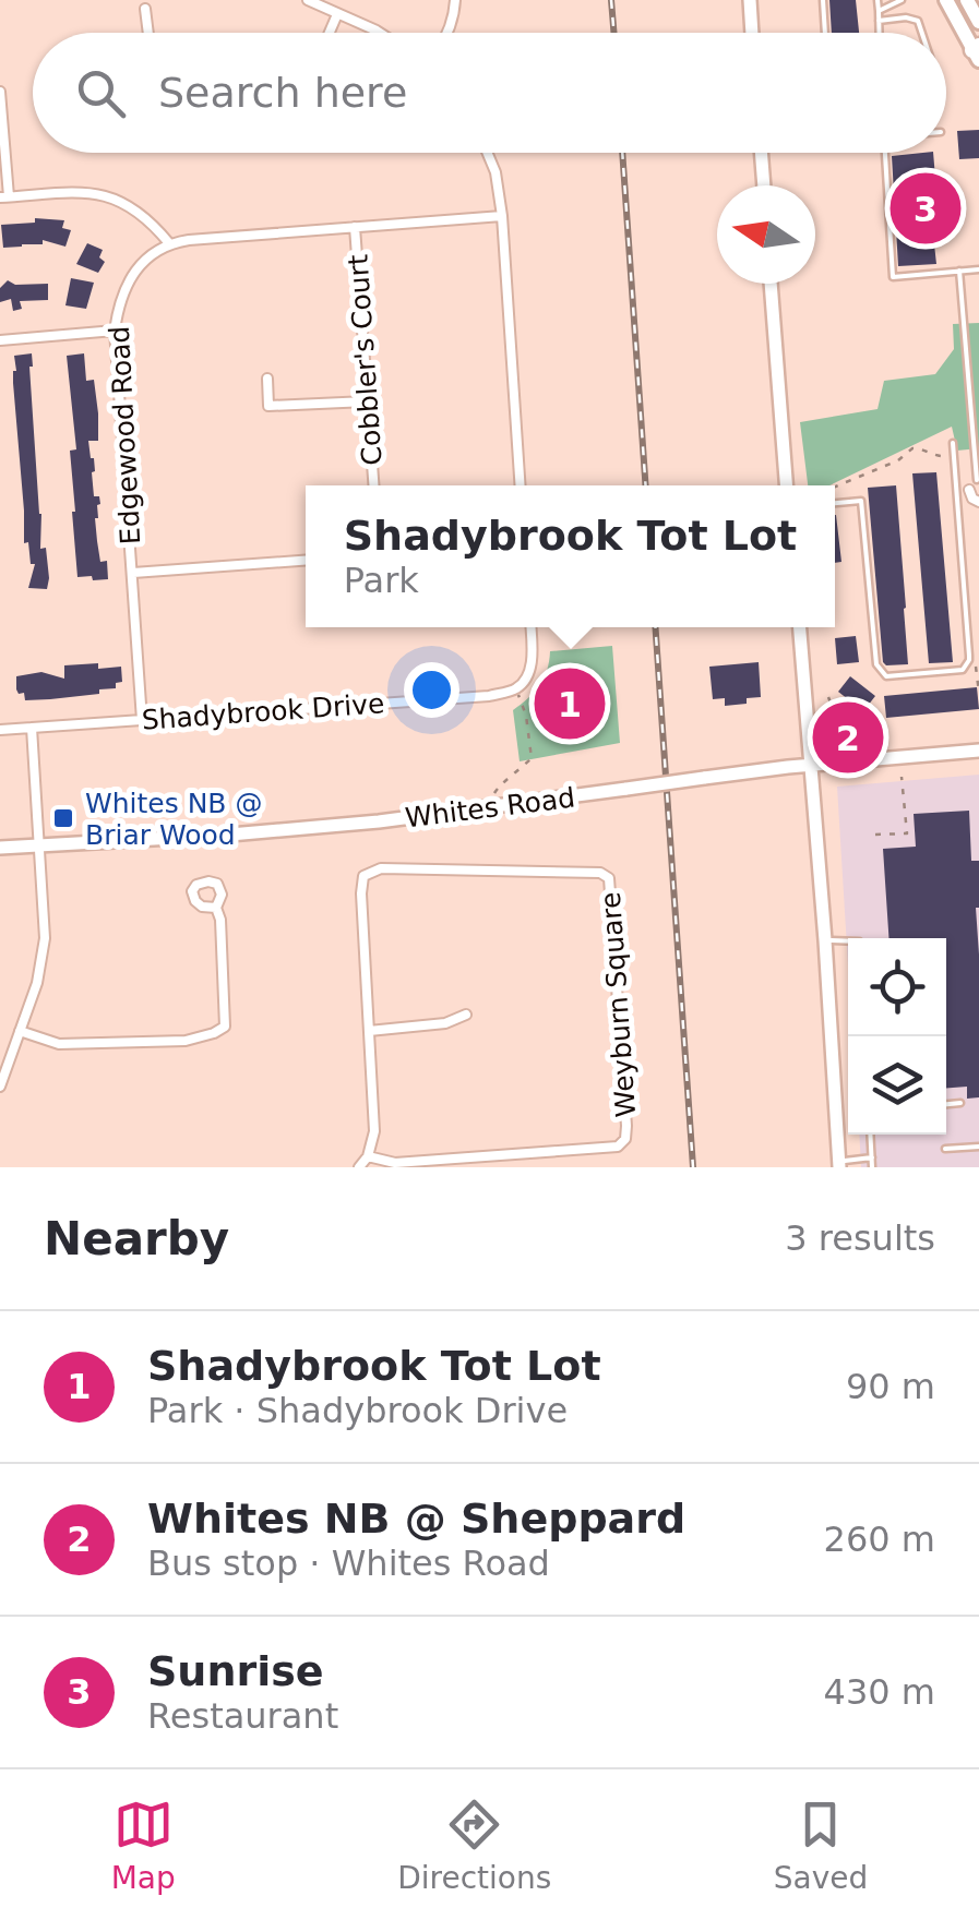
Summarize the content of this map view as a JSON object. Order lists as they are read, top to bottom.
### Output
{
  "streets": {
    "main road": ["Whites Road"],
    "street": [
      "Cobbler's Court",
      "Edgewood Road",
      "Shadybrook Drive",
      "Weyburn Square"
    ]
  },
  "crossings": [
    ["Edgewood Road", "Shadybrook Drive"]
  ],
  "places": {
    "transit": ["Whites NB @ Briar Wood"]
  },
  "north": "left",
  "page": {
    "search": "Search here",
    "pins": ["3", "1", "2"],
    "popup": ["Shadybrook Tot Lot", "Park"],
    "heading": ["Nearby", "3 results"],
    "list": [
      {
        "mark": "1",
        "name": "Shadybrook Tot Lot",
        "note": "Park · Shadybrook Drive",
        "value": "90 m"
      },
      {
        "mark": "2",
        "name": "Whites NB @ Sheppard",
        "note": "Bus stop · Whites Road",
        "value": "260 m"
      },
      {
        "mark": "3",
        "name": "Sunrise",
        "note": "Restaurant",
        "value": "430 m"
      }
    ],
    "nav": ["Map", "Directions", "Saved"]
  }
}
